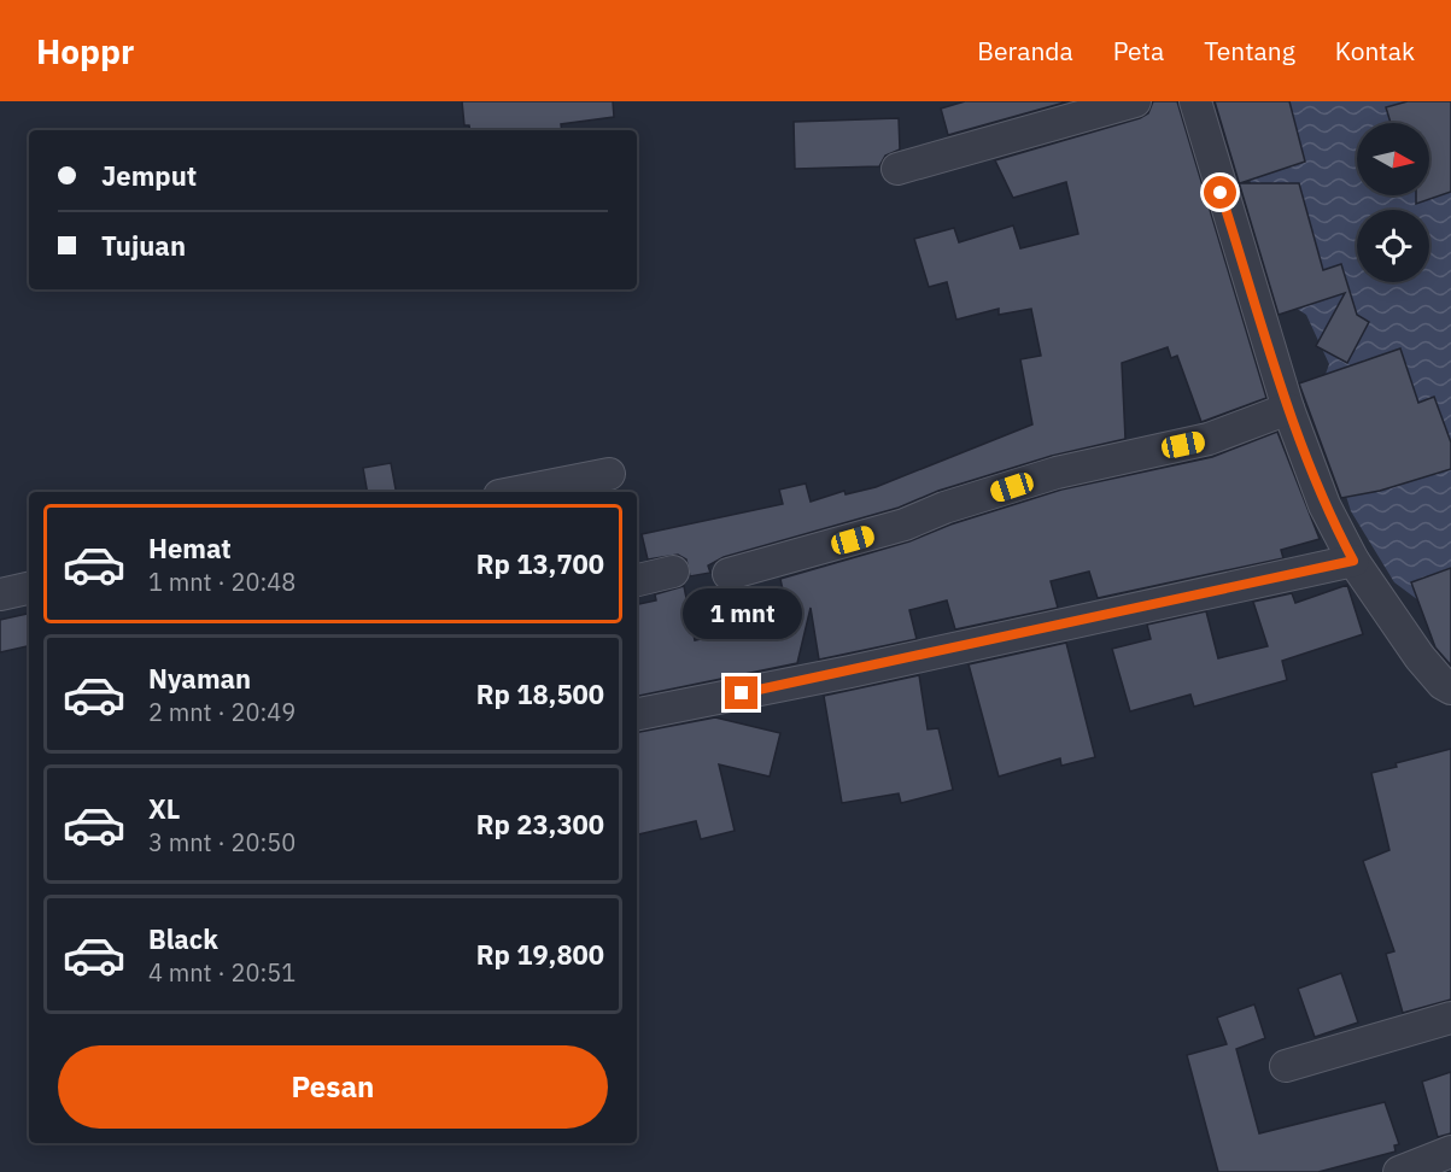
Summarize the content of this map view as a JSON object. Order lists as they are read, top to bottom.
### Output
{
  "north": "right",
  "page": {
    "header": "Hoppr",
    "nav": [
      "Beranda",
      "Peta",
      "Tentang",
      "Kontak"
    ],
    "banner": ["Jemput", "Tujuan"],
    "list": [
      {
        "name": "Hemat",
        "note": "1 mnt · 20:48",
        "value": "Rp 13,700"
      },
      {
        "name": "Nyaman",
        "note": "2 mnt · 20:49",
        "value": "Rp 18,500"
      },
      {
        "name": "XL",
        "note": "3 mnt · 20:50",
        "value": "Rp 23,300"
      },
      {
        "name": "Black",
        "note": "4 mnt · 20:51",
        "value": "Rp 19,800"
      }
    ],
    "bubble": "1 mnt",
    "buttons": "Pesan"
  }
}
